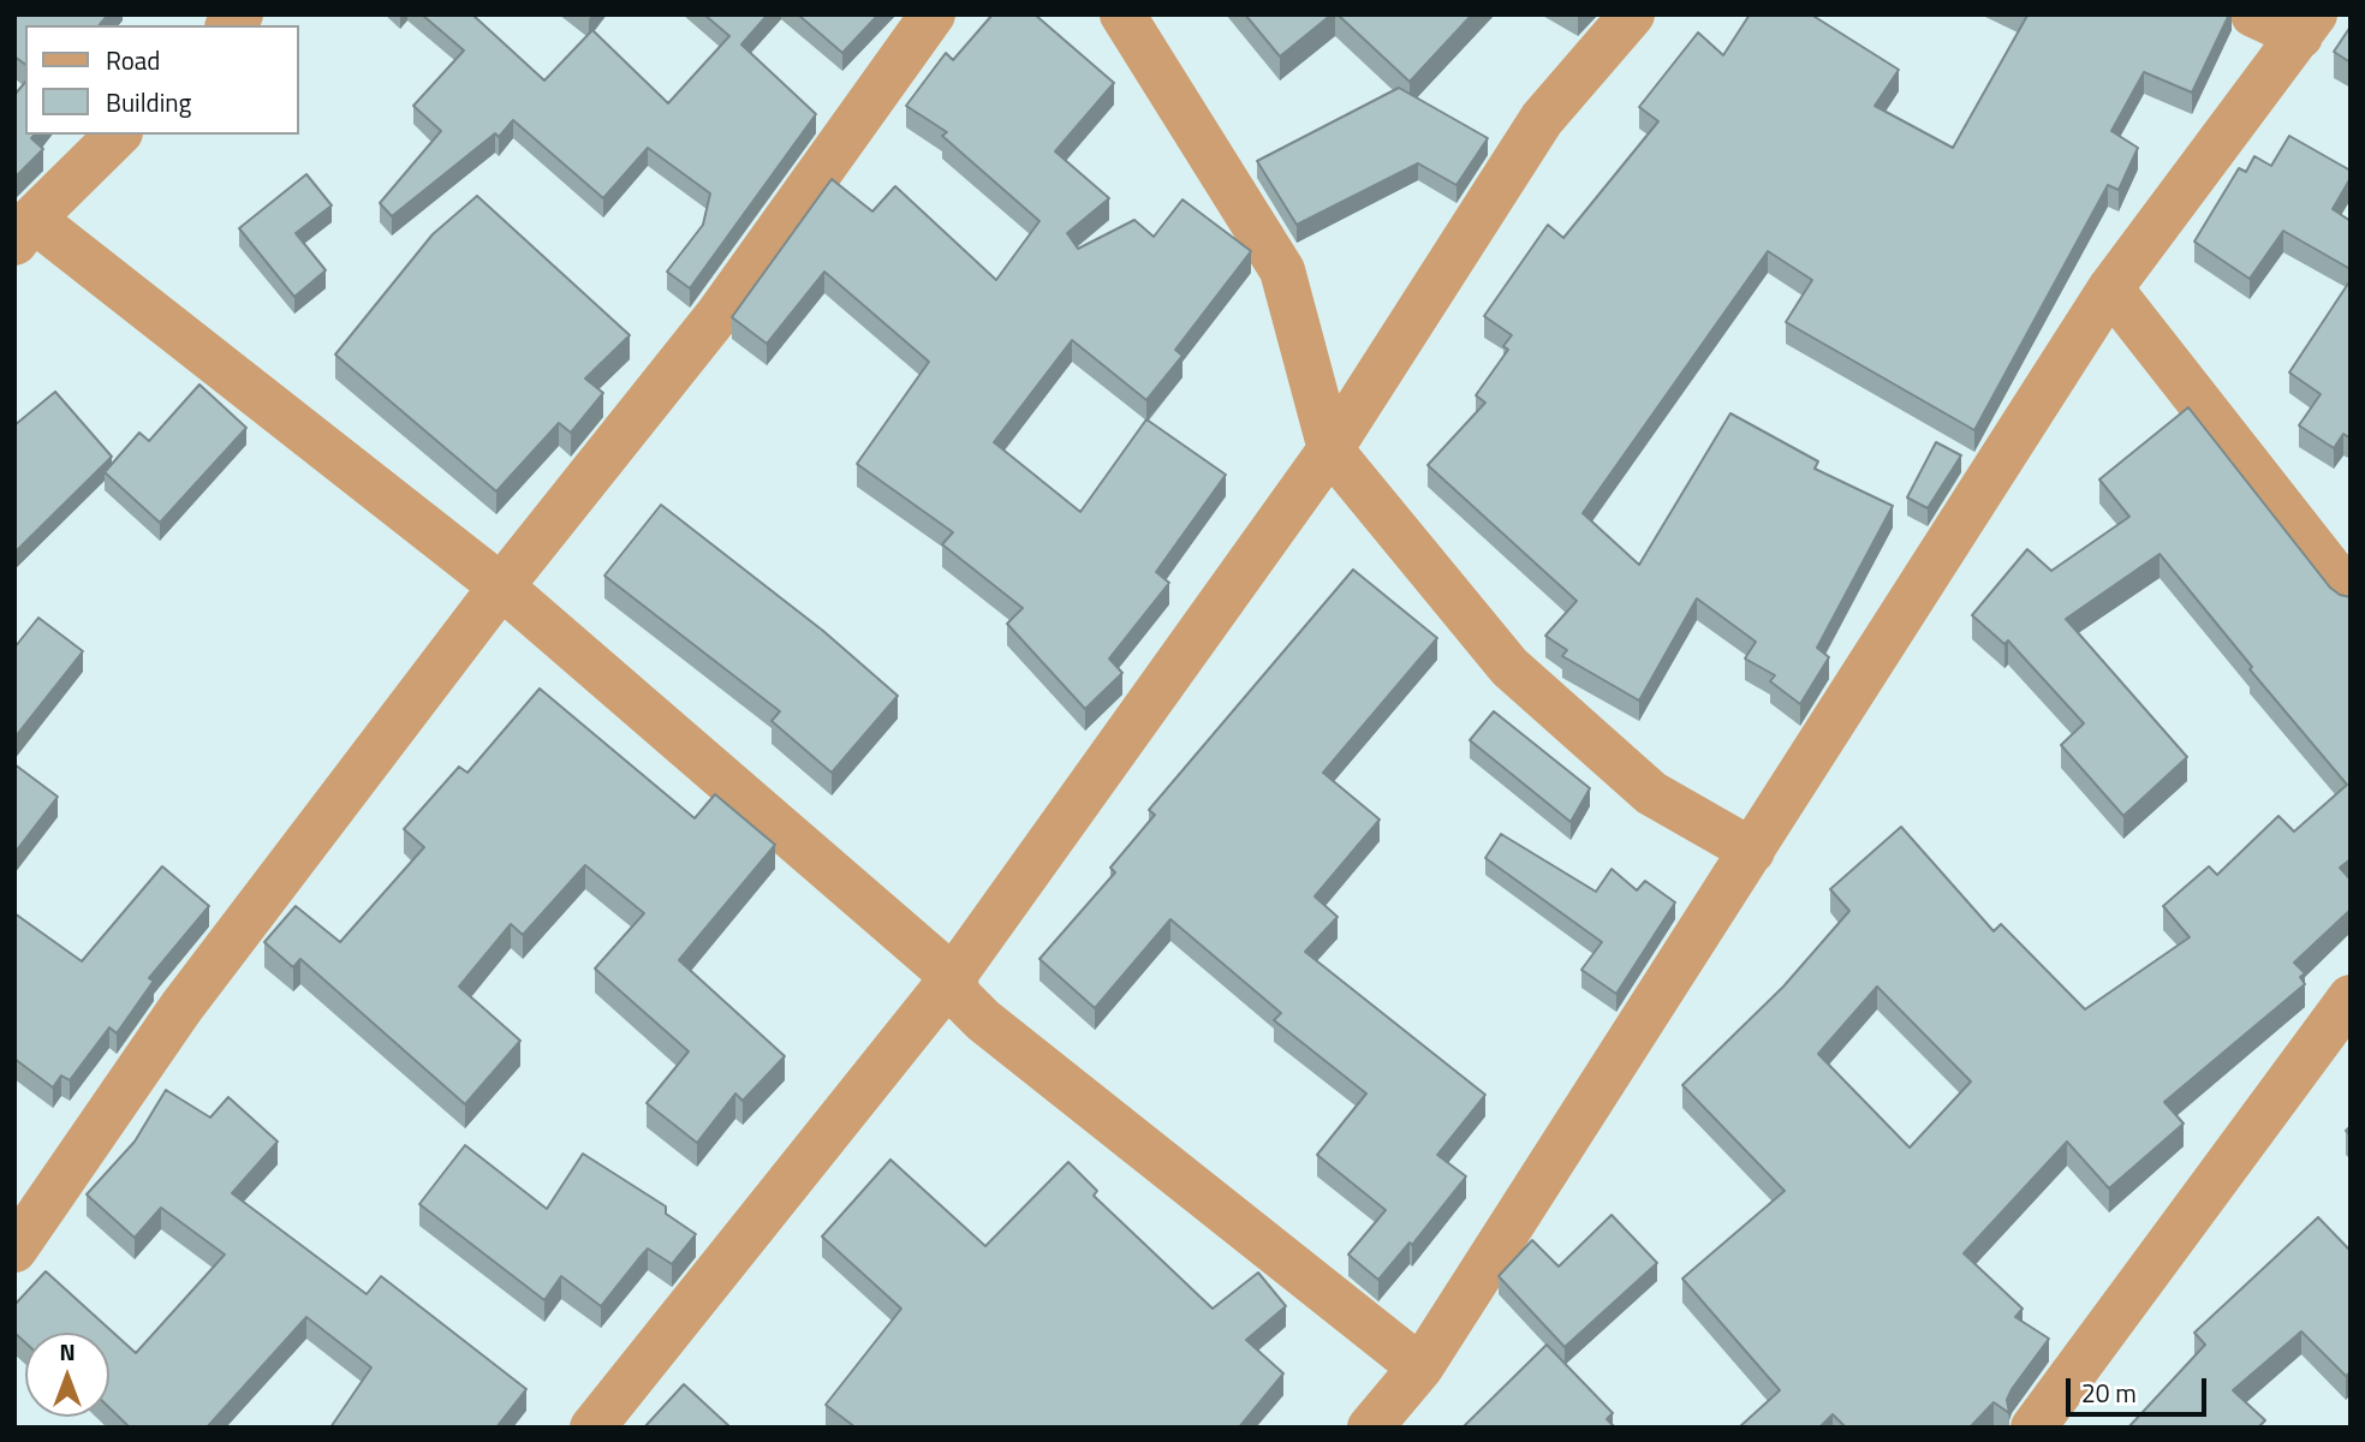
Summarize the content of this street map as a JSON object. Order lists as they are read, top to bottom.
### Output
{
  "legend": ["Road", "Building"],
  "scale_bar": "20 m",
  "north": "top"
}
